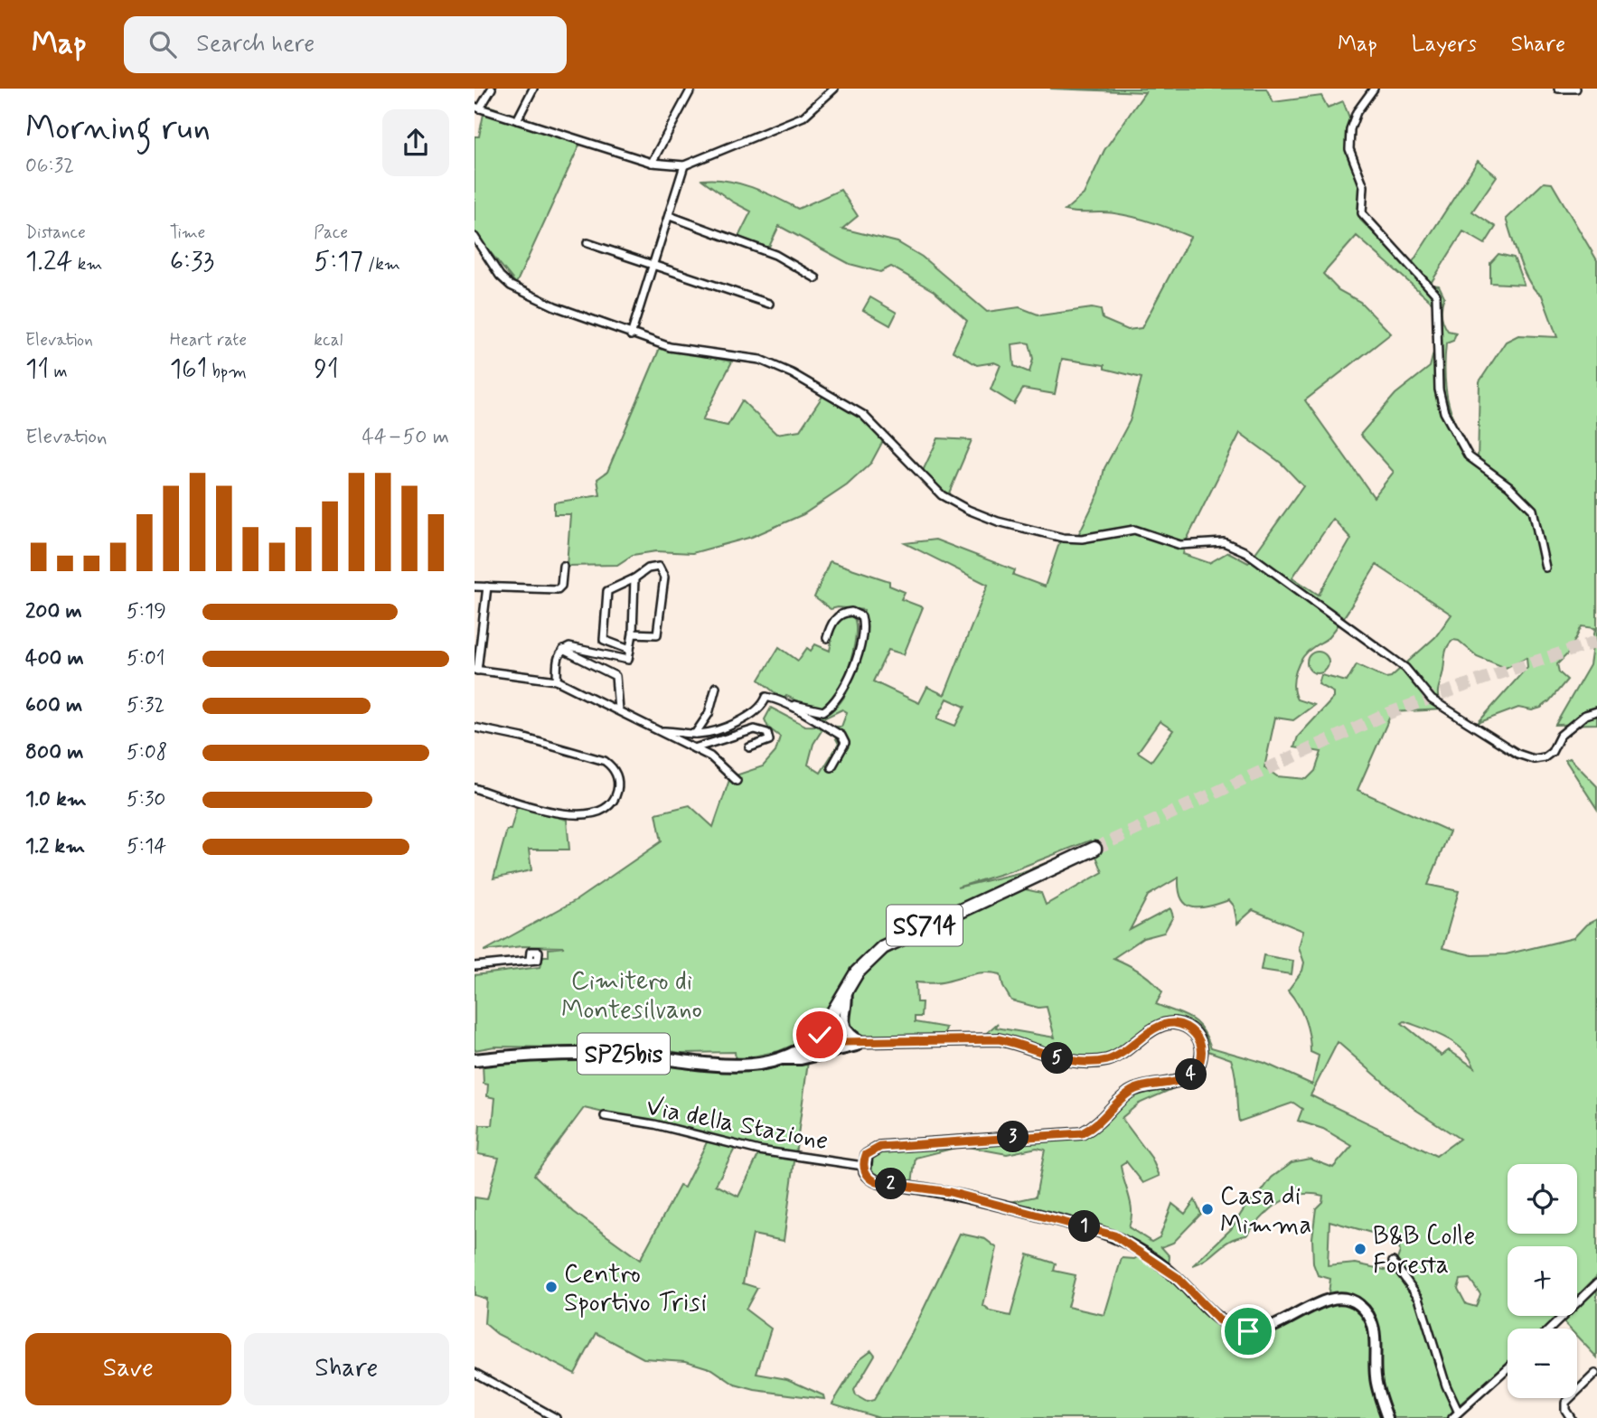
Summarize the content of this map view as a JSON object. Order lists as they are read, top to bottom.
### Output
{
  "streets": {
    "highway": ["SS714"],
    "main road": ["SP25bis"],
    "street": ["Via della Stazione"]
  },
  "crossings": [
    ["SS714", "SP25bis"],
    ["SP25bis", "Via della Stazione"]
  ],
  "parks": ["Cimitero di Montesilvano"],
  "places": ["Casa di Mimma", "B&B Colle Foresta", "Centro Sportivo Trisi"],
  "page": {
    "header": "Map",
    "search": "Search here",
    "nav": ["Map", "Layers", "Share"],
    "heading": ["Morning run", "06:32"],
    "stats": [
      ["Distance", "1.24 km"],
      ["Time", "6:33"],
      ["Pace", "5:17 /km"],
      ["Elevation", "11 m"],
      ["Heart rate", "161 bpm"],
      ["kcal", "91"]
    ],
    "chart": ["Elevation", "44–50 m"],
    "list": [
      {
        "name": "200 m",
        "note": "5:19"
      },
      {
        "name": "400 m",
        "note": "5:01"
      },
      {
        "name": "600 m",
        "note": "5:32"
      },
      {
        "name": "800 m",
        "note": "5:08"
      },
      {
        "name": "1.0 km",
        "note": "5:30"
      },
      {
        "name": "1.2 km",
        "note": "5:14"
      }
    ],
    "pins": [
      "5",
      "4",
      "3",
      "2",
      "1"
    ],
    "map_buttons": ["+", "−"],
    "buttons": ["Save", "Share"]
  }
}
